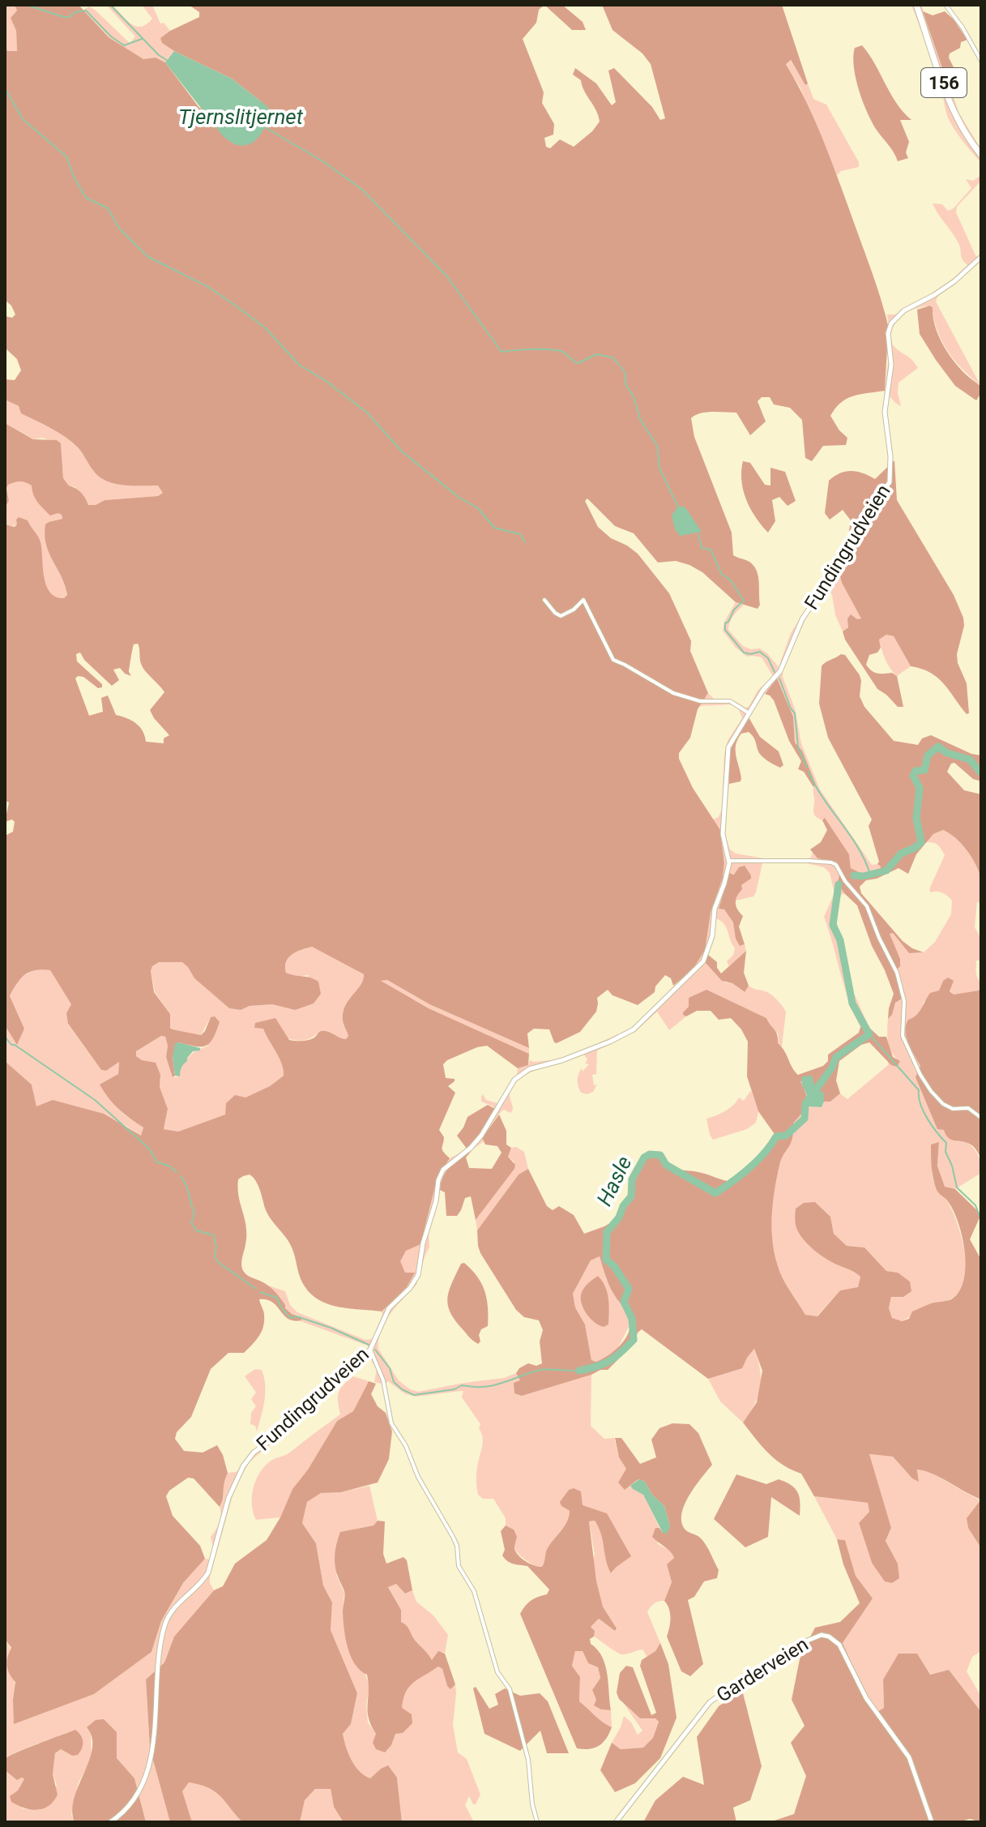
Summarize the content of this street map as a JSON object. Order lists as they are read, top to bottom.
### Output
{
  "streets": {
    "main road": ["156"],
    "street": ["Fundingrudveien", "Garderveien"]
  },
  "water": ["Tjernslitjernet", "Hasle"]
}
